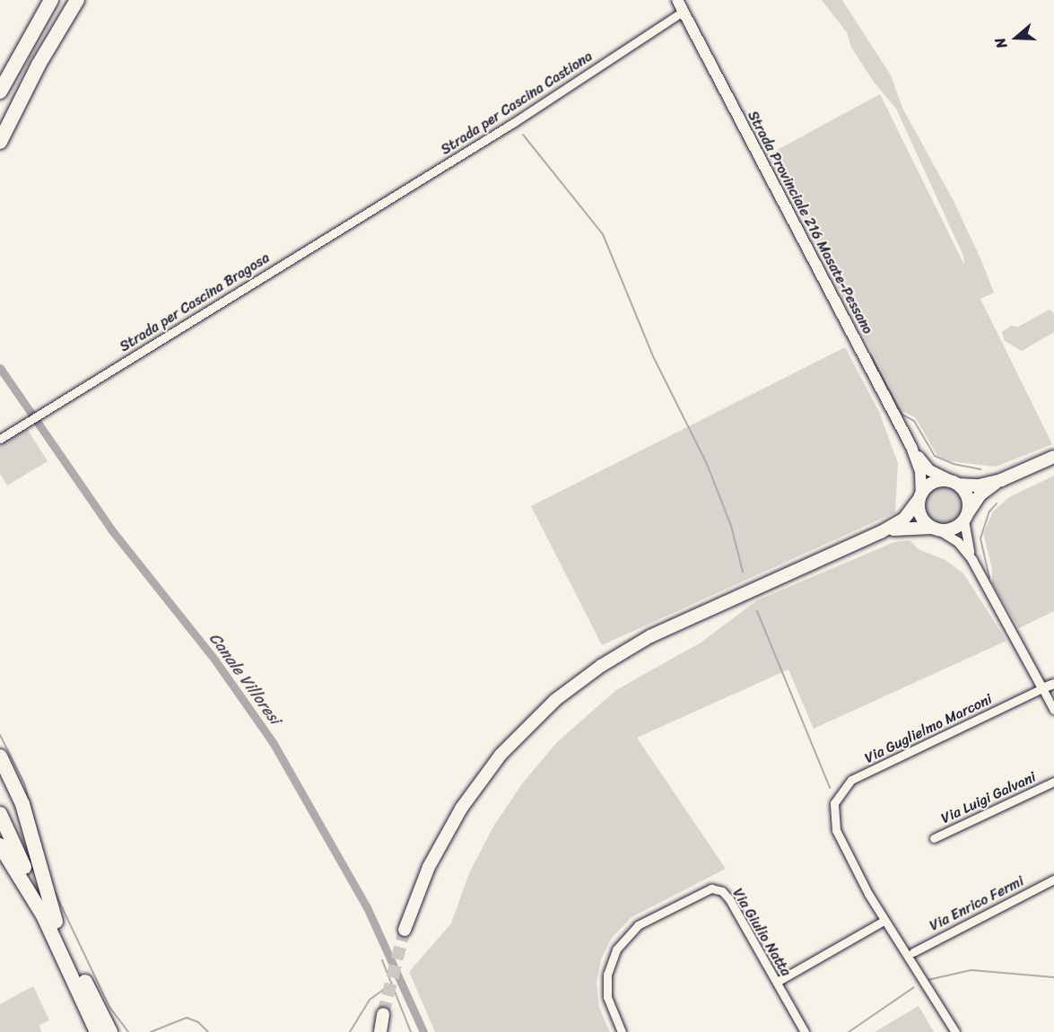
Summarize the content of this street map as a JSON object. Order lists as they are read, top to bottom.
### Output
{
  "streets": {
    "main road": ["Strada Provinciale 216 Masate-Pessano"],
    "street": [
      "Strada per Cascina Castiona",
      "Strada per Cascina Bragosa",
      "Via Guglielmo Marconi",
      "Via Luigi Galvani",
      "Via Enrico Fermi",
      "Via Giulio Natta"
    ]
  },
  "crossings": [
    ["Strada per Cascina Castiona", "Strada Provinciale 216 Masate-Pessano"],
    ["Strada per Cascina Castiona", "Strada per Cascina Bragosa"]
  ],
  "water": ["Canale Villoresi"],
  "north": "left"
}
